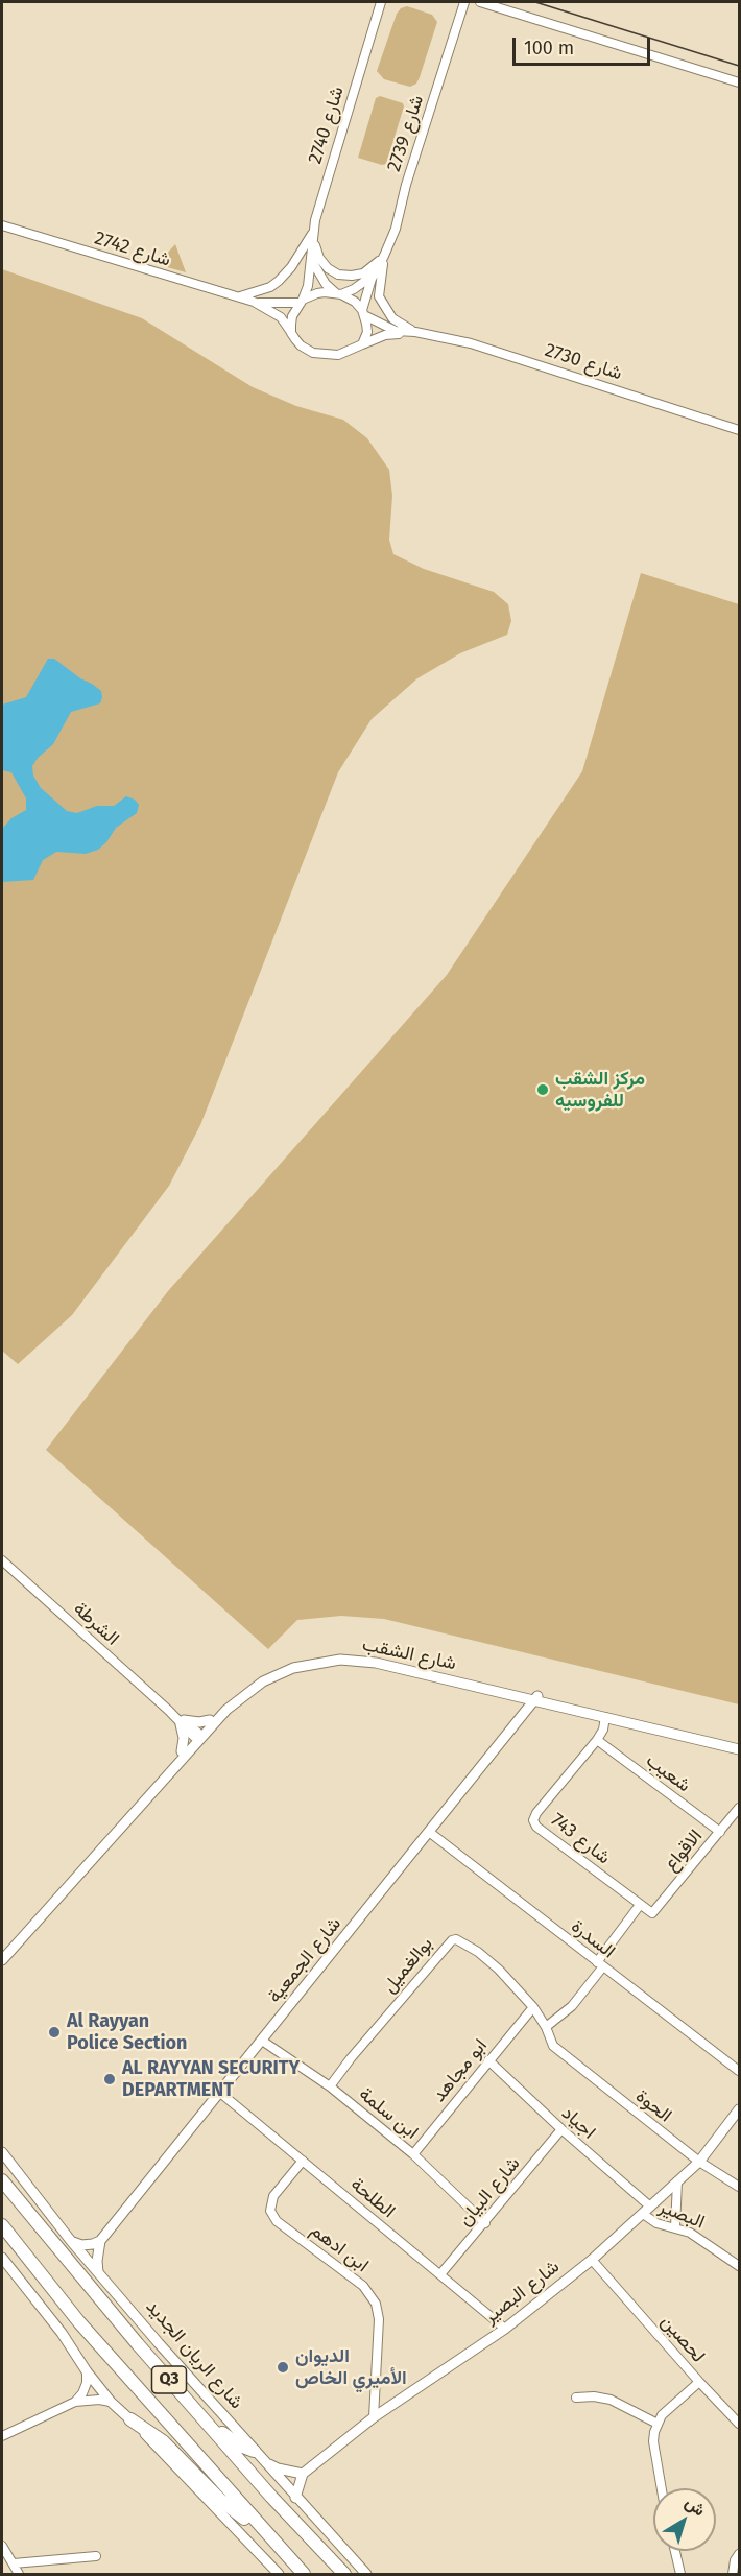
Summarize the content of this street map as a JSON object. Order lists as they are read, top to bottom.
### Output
{
  "streets": {
    "highway": ["شارع الريان الجديد", "Q3"],
    "street": [
      "شارع 2740",
      "شارع 2739",
      "شارع 2742",
      "شارع 2730",
      "الشرطة",
      "شارع الشقب",
      "شعيب",
      "شارع 743",
      "الاقواع",
      "السدرة",
      "شارع الجمعية",
      "بوالغميل",
      "ابو مجاهد",
      "الحوة",
      "ابن سلمة",
      "اجياد",
      "شارع البيان",
      "الطلحة",
      "البصير",
      "ابن ادهم",
      "شارع البصير",
      "لحصين"
    ]
  },
  "crossings": [
    ["شارع 2740", "شارع 2739"],
    ["شارع 2740", "شارع 2742"],
    ["شارع 2740", "شارع 2730"],
    ["شارع 2739", "شارع 2742"],
    ["شارع 2739", "شارع 2730"],
    ["شارع 2742", "شارع 2730"],
    ["الشرطة", "شارع الشقب"],
    ["شارع الشقب", "شارع 743"],
    ["شارع الشقب", "شارع الجمعية"],
    ["شعيب", "شارع 743"],
    ["شعيب", "الاقواع"],
    ["شارع 743", "الاقواع"],
    ["السدرة", "شارع الجمعية"],
    ["شارع الجمعية", "ابن سلمة"],
    ["شارع الجمعية", "الطلحة"],
    ["بوالغميل", "ابو مجاهد"],
    ["بوالغميل", "الحوة"],
    ["بوالغميل", "ابن سلمة"],
    ["ابو مجاهد", "ابن سلمة"],
    ["ابو مجاهد", "اجياد"],
    ["الحوة", "شارع البصير"],
    ["ابن سلمة", "شارع البيان"],
    ["اجياد", "شارع البيان"],
    ["اجياد", "البصير"],
    ["اجياد", "شارع البصير"],
    ["شارع البيان", "الطلحة"],
    ["الطلحة", "ابن ادهم"],
    ["الطلحة", "شارع البصير"],
    ["البصير", "شارع البصير"],
    ["ابن ادهم", "شارع البصير"],
    ["شارع البصير", "لحصين"]
  ],
  "places": [
    "مركز الشقب للفروسيه",
    "Al Rayyan Police Section",
    "AL RAYYAN SECURITY DEPARTMENT",
    "الديوان الأميري الخاص"
  ],
  "scale_bar": "100 m",
  "north": "top right"
}
